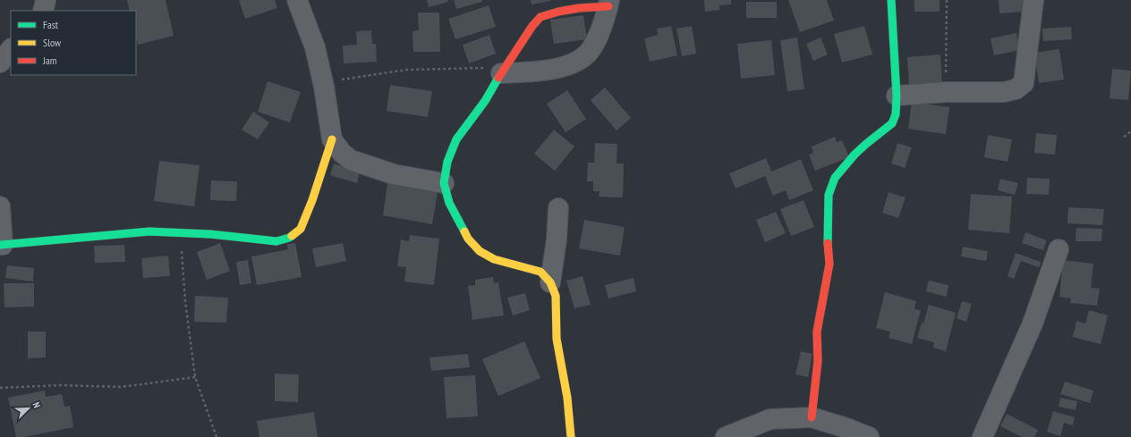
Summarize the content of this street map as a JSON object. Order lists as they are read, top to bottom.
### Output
{
  "legend": ["Fast", "Slow", "Jam"],
  "north": "top right"
}
